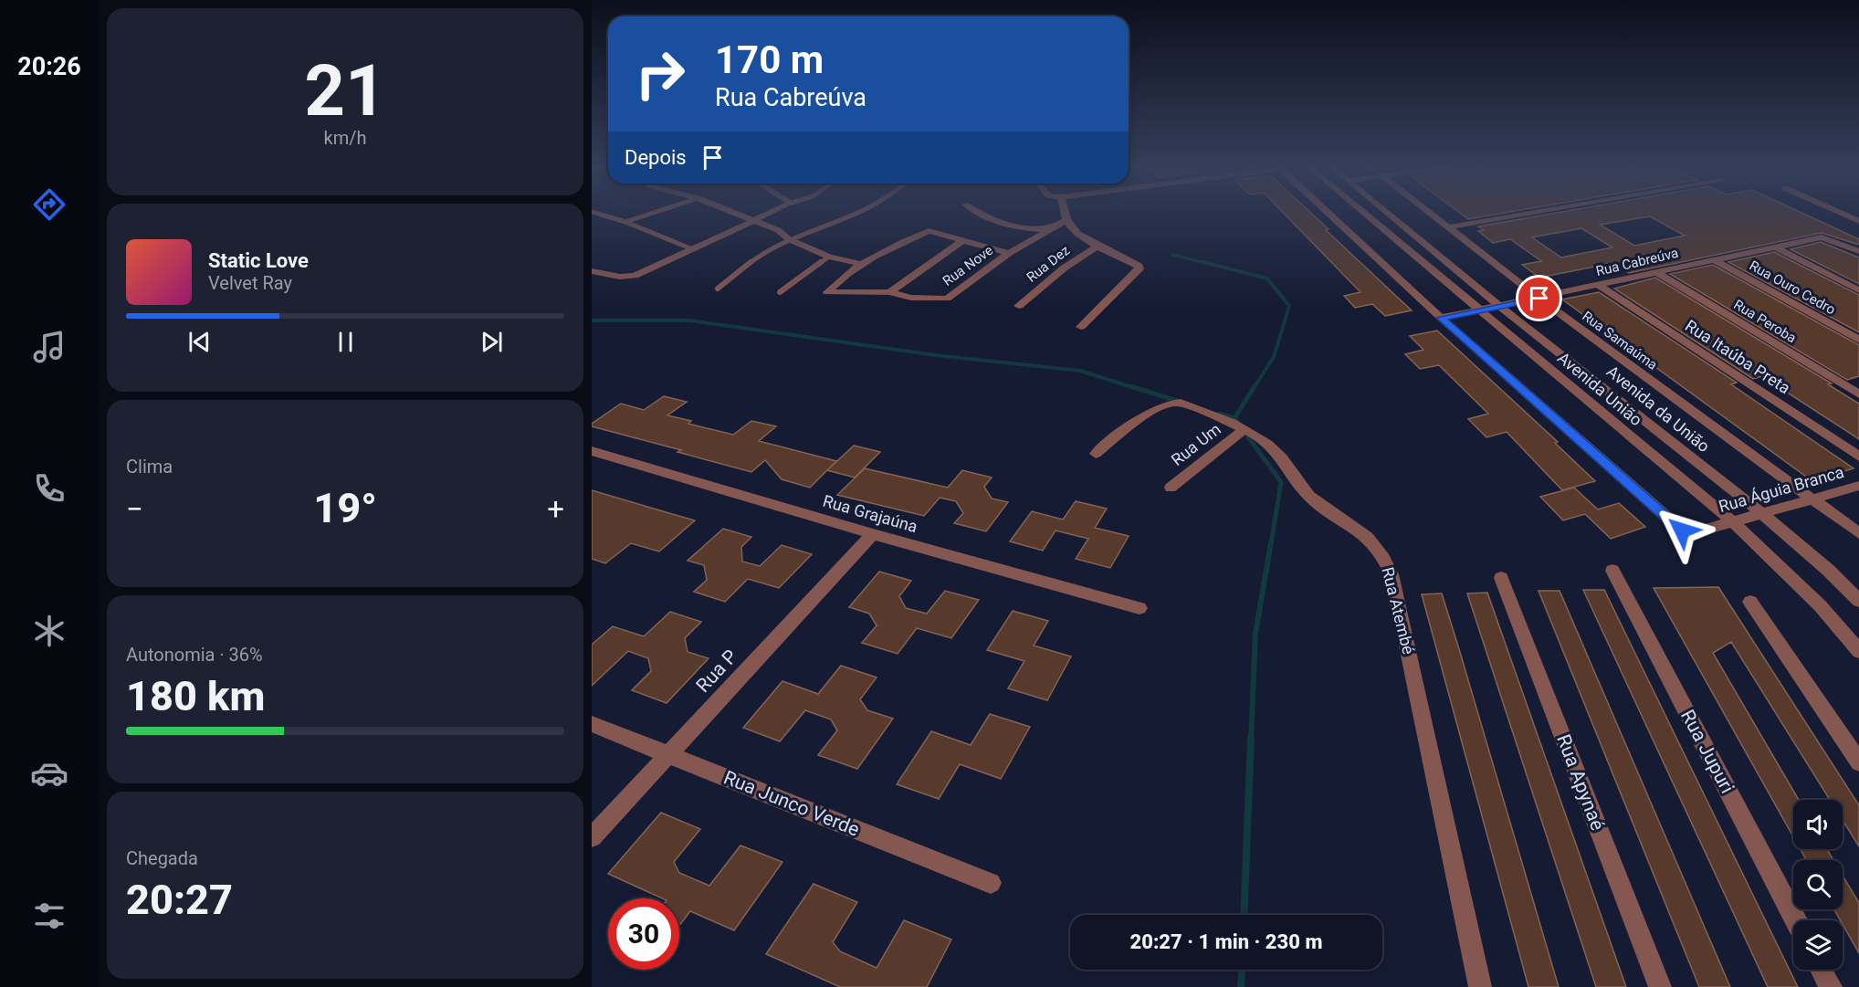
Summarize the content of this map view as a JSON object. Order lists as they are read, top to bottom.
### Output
{
  "streets": {
    "street": [
      "Rua Cabreúva",
      "Rua Dez",
      "Rua Nove",
      "Rua Ouro Cedro",
      "Rua Peroba",
      "Rua Samaúma",
      "Rua Itaúba Preta",
      "Avenida União",
      "Avenida da União",
      "Rua Um",
      "Rua Águia Branca",
      "Rua Grajaúna",
      "Rua Atembé",
      "Rua P",
      "Rua Jupuri",
      "Rua Apynaé",
      "Rua Junco Verde"
    ]
  },
  "crossings": [
    ["Rua Cabreúva", "Rua Ouro Cedro"],
    ["Rua Cabreúva", "Rua Peroba"],
    ["Rua Cabreúva", "Rua Samaúma"],
    ["Rua Cabreúva", "Rua Itaúba Preta"],
    ["Rua Cabreúva", "Avenida União"],
    ["Rua Cabreúva", "Avenida da União"],
    ["Rua Cabreúva", "Rua Águia Branca"],
    ["Rua Samaúma", "Rua Águia Branca"],
    ["Avenida União", "Rua Águia Branca"],
    ["Avenida da União", "Rua Águia Branca"],
    ["Rua Um", "Rua Atembé"],
    ["Rua Grajaúna", "Rua P"],
    ["Rua P", "Rua Junco Verde"]
  ],
  "page": {
    "tabs": "20:26",
    "tile": [
      ["21", "km/h"],
      "Clima",
      ["Autonomia · 36%", "180 km"],
      ["Chegada", "20:27"]
    ],
    "turn": ["170 m", "Rua Cabreúva"],
    "then": "Depois",
    "song": ["Static Love", "Velvet Ray"],
    "heat": ["−", "19°", "+"],
    "limit": "30",
    "trip": "20:27 · 1 min · 230 m"
  }
}
